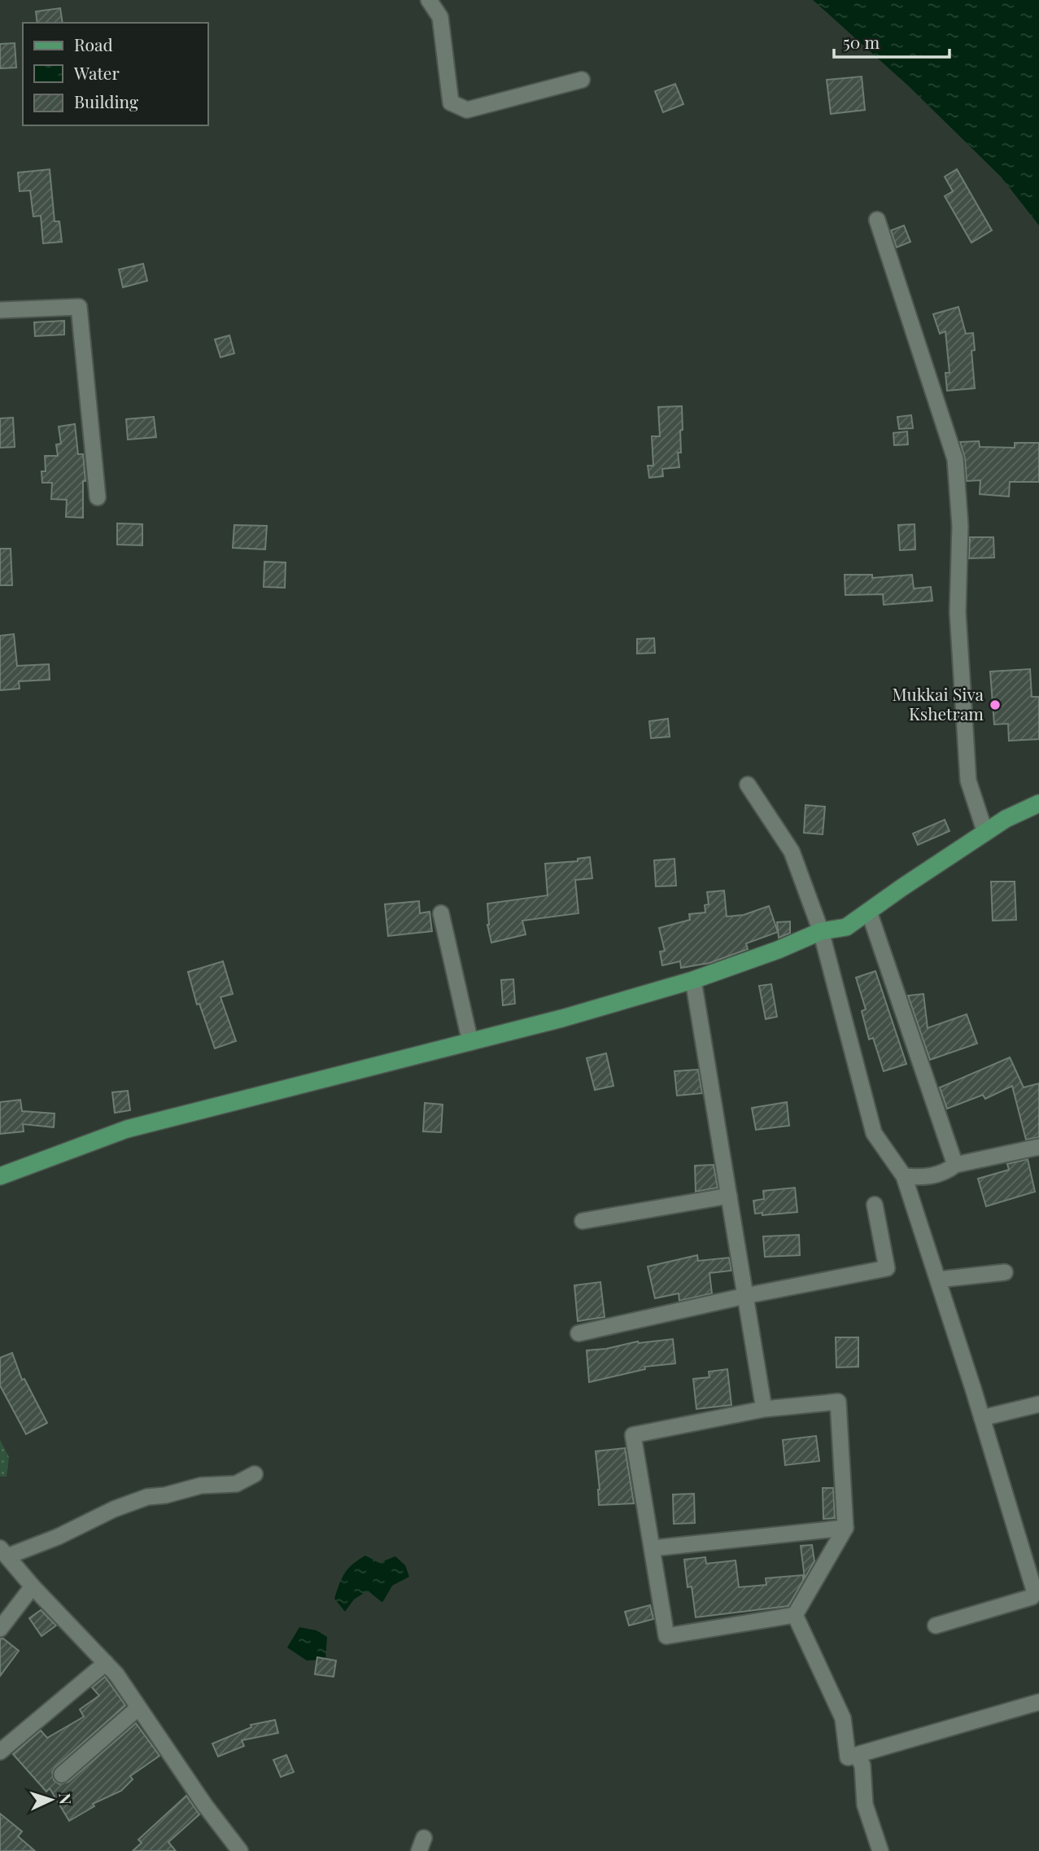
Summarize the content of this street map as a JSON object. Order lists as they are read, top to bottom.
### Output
{
  "places": ["Mukkai Siva Kshetram"],
  "legend": ["Road", "Water", "Building"],
  "scale_bar": "50 m",
  "north": "right"
}
